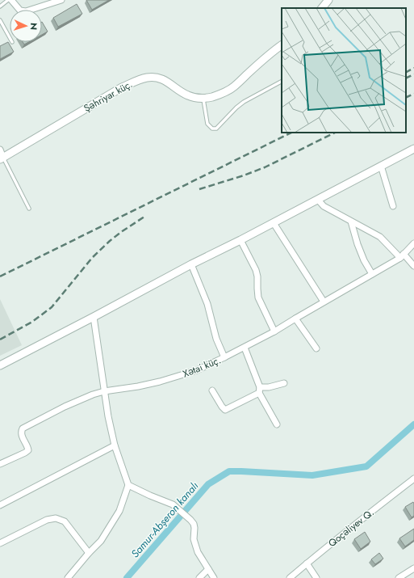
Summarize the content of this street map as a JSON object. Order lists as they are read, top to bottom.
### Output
{
  "streets": {
    "street": ["Şəhriyar küç.", "Xətai küç.", "Qoçəliyev Q."]
  },
  "water": ["Samur-Abşeron kanalı"],
  "north": "right"
}
